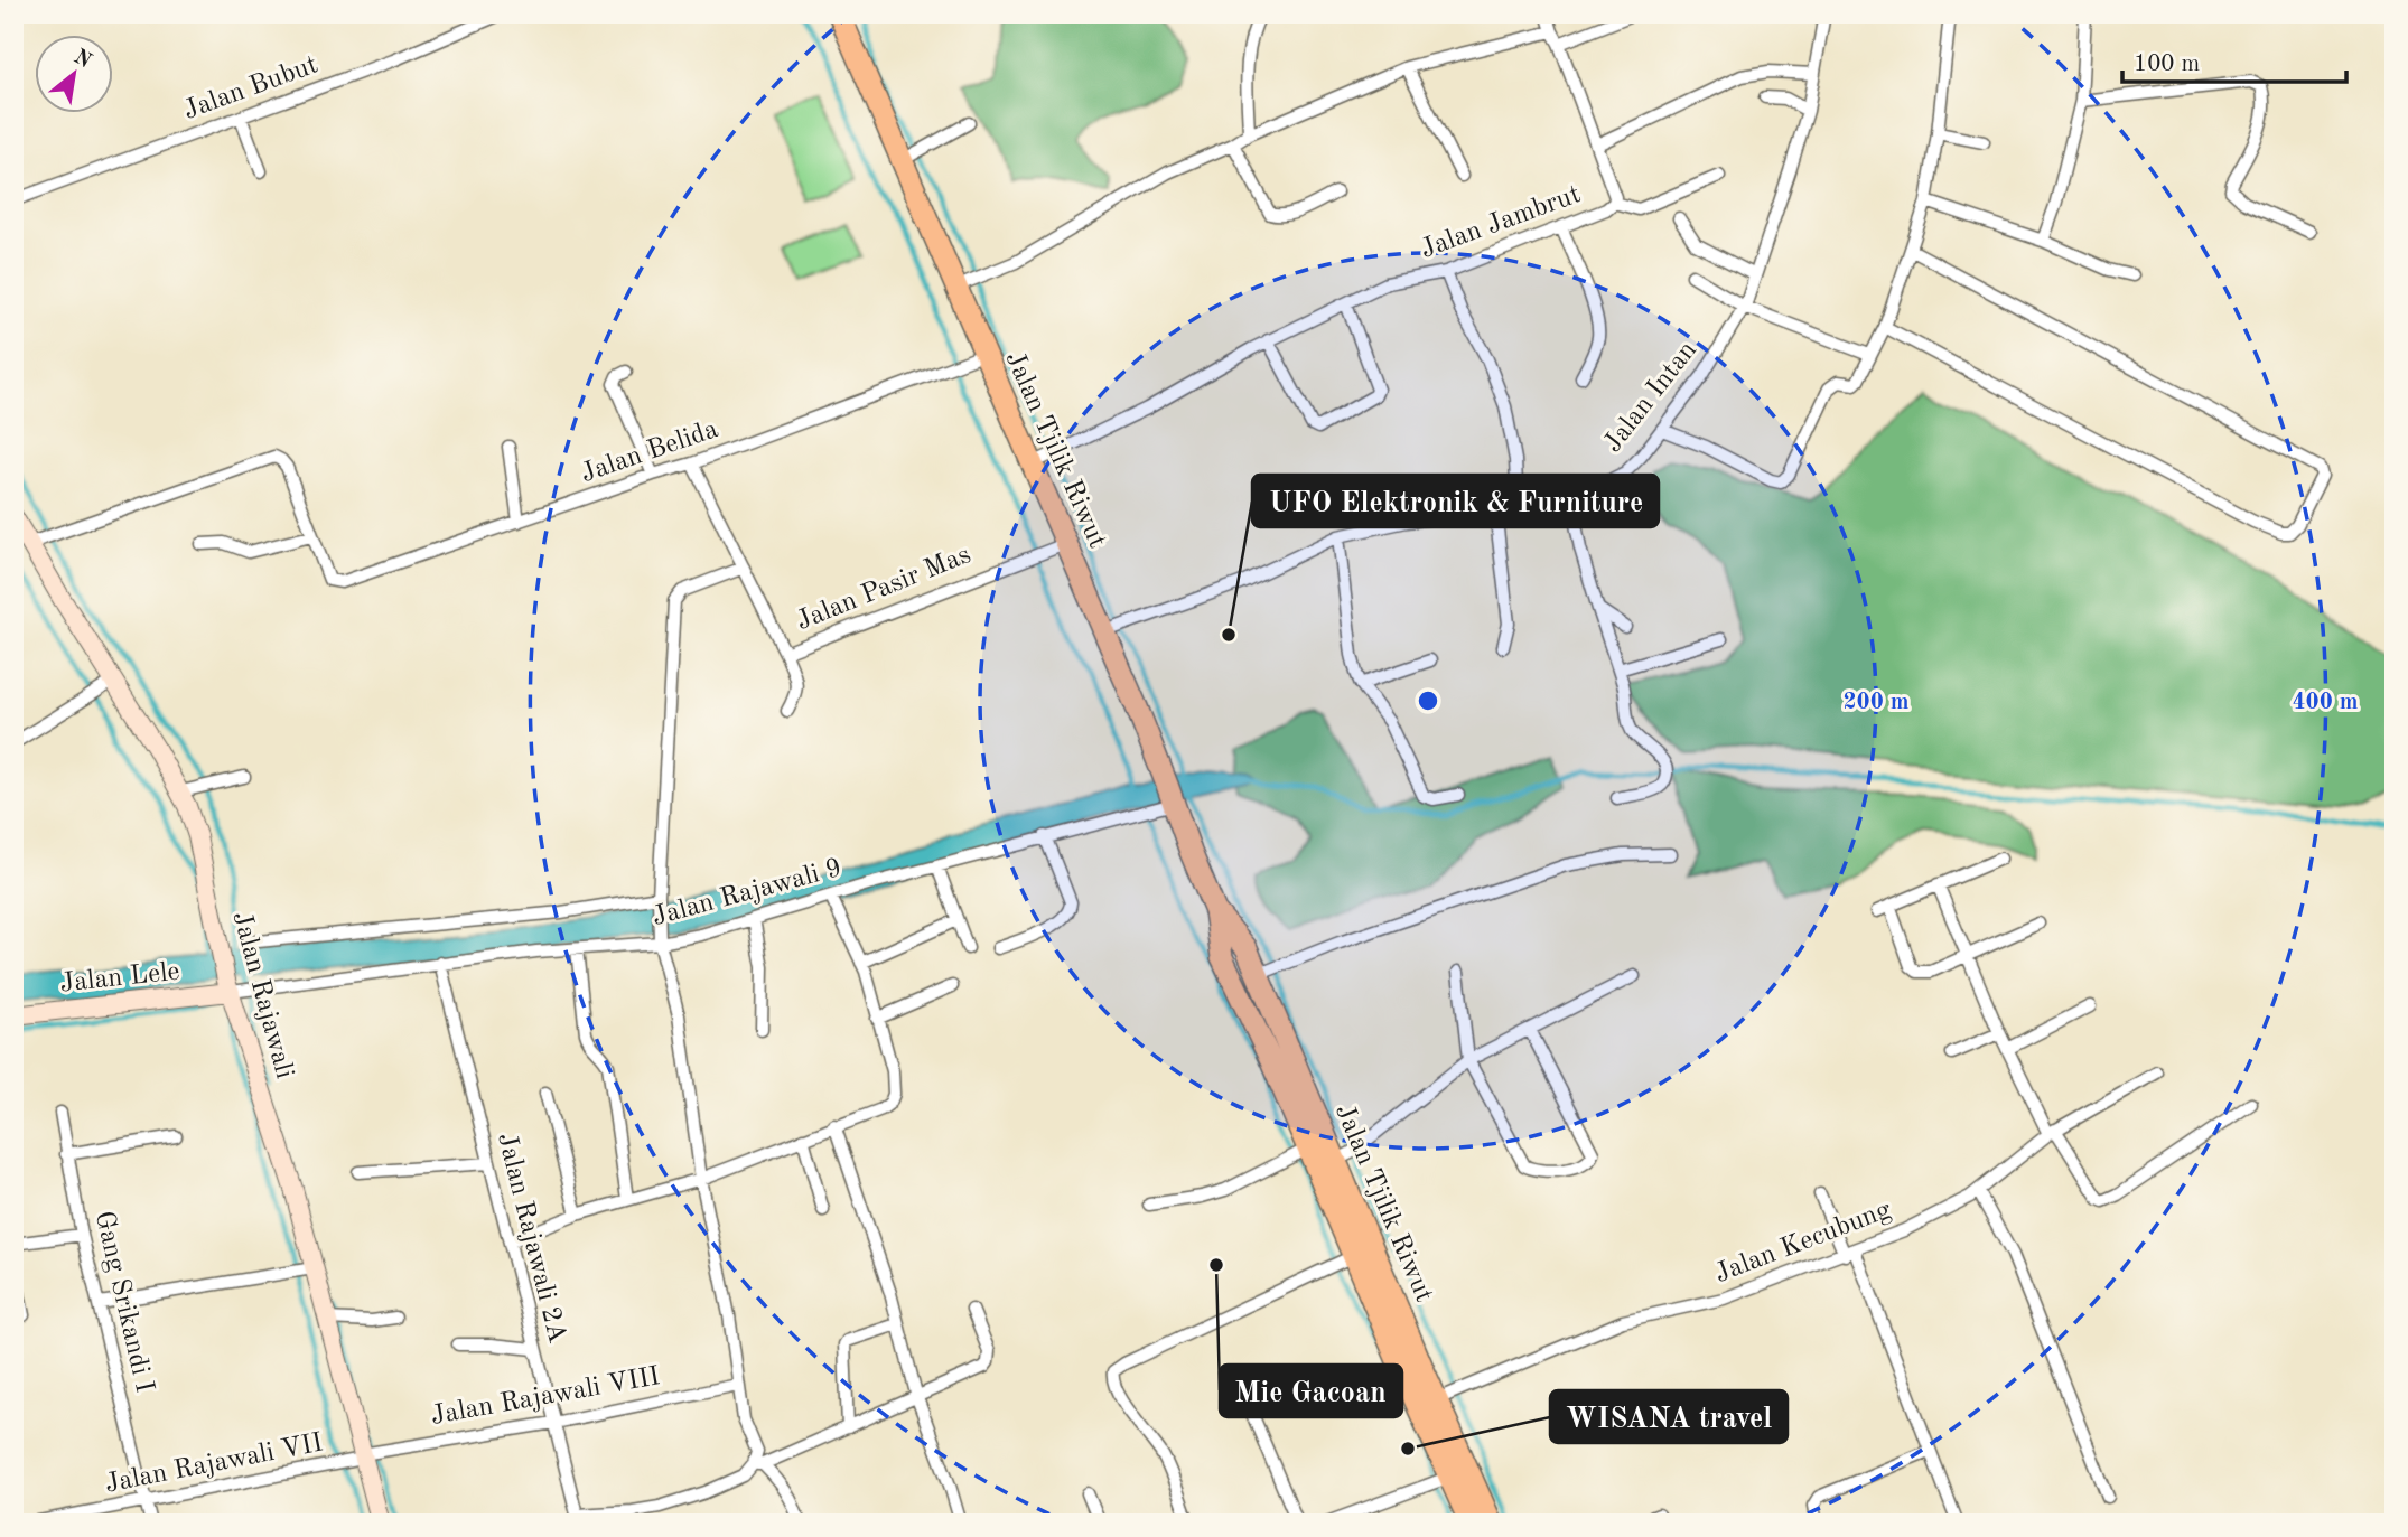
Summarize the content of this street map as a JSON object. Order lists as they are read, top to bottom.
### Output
{
  "streets": {
    "highway": ["Jalan Tjilik Riwut"],
    "main road": ["Jalan Lele", "Jalan Rajawali"],
    "street": [
      "Jalan Bubut",
      "Jalan Jambrut",
      "Jalan Intan",
      "Jalan Belida",
      "Jalan Pasir Mas",
      "Jalan Rajawali 9",
      "Jalan Rajawali 2A",
      "Jalan Kecubung",
      "Gang Srikandi I",
      "Jalan Rajawali VIII",
      "Jalan Rajawali VII"
    ]
  },
  "crossings": [
    ["Jalan Jambrut", "Jalan Tjilik Riwut"],
    ["Jalan Intan", "Jalan Tjilik Riwut"],
    ["Jalan Tjilik Riwut", "Jalan Belida"],
    ["Jalan Tjilik Riwut", "Jalan Pasir Mas"],
    ["Jalan Tjilik Riwut", "Jalan Rajawali 9"],
    ["Jalan Tjilik Riwut", "Jalan Kecubung"],
    ["Jalan Belida", "Jalan Pasir Mas"],
    ["Jalan Rajawali 9", "Jalan Lele"],
    ["Jalan Rajawali 9", "Jalan Rajawali"],
    ["Jalan Rajawali 9", "Jalan Rajawali 2A"],
    ["Jalan Lele", "Jalan Rajawali"],
    ["Jalan Rajawali", "Jalan Rajawali VIII"],
    ["Jalan Rajawali", "Jalan Rajawali VII"],
    ["Jalan Rajawali 2A", "Jalan Rajawali VIII"],
    ["Gang Srikandi I", "Jalan Rajawali VII"],
    ["Jalan Rajawali VIII", "Jalan Rajawali VII"]
  ],
  "places": ["UFO Elektronik & Furniture", "Mie Gacoan", "WISANA travel"],
  "scale_bar": "100 m",
  "north": "top right",
  "rings": ["200 m", "400 m"]
}
